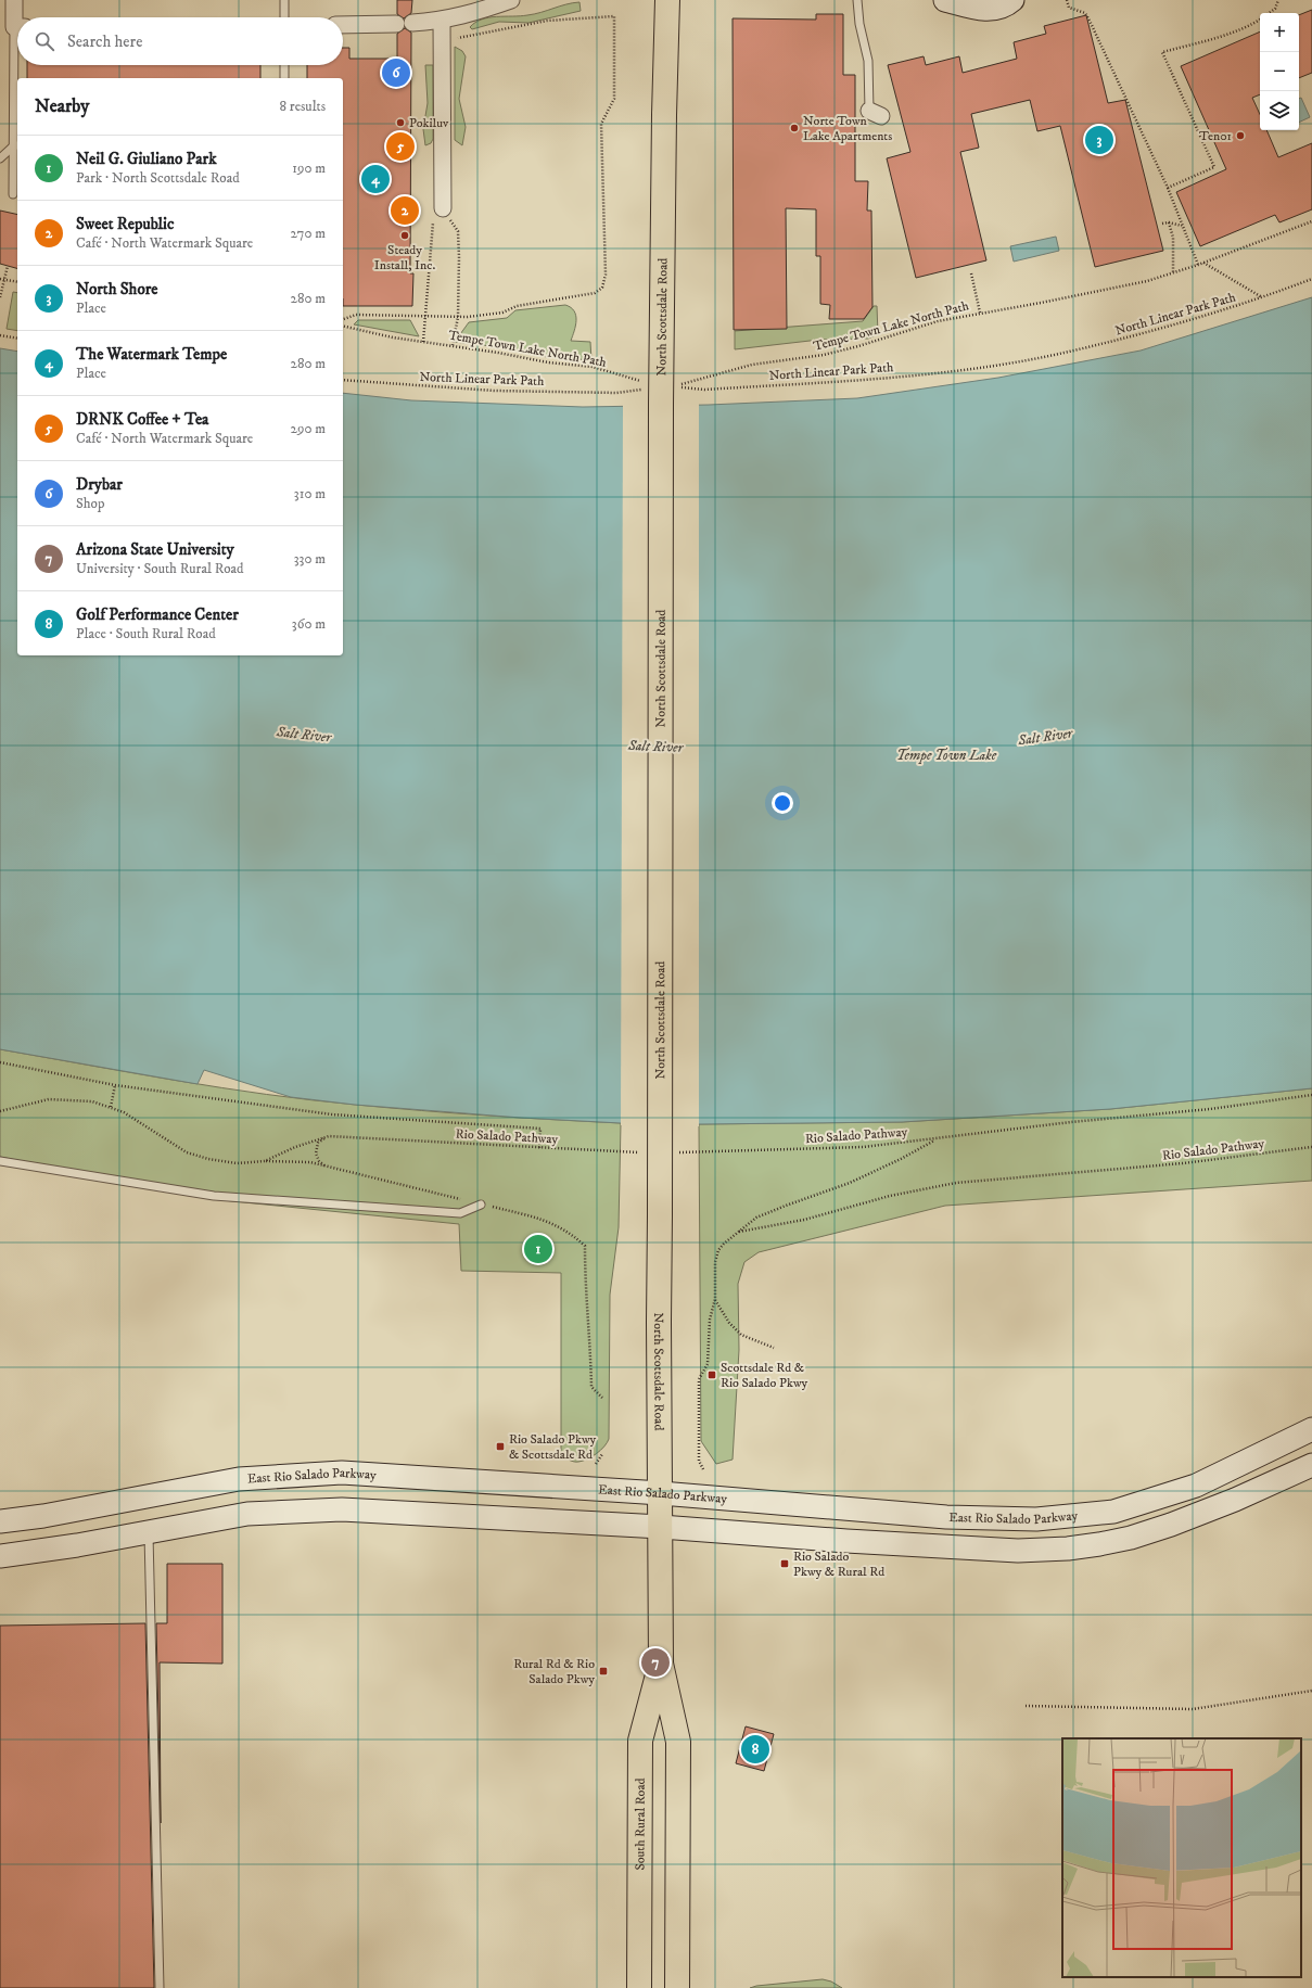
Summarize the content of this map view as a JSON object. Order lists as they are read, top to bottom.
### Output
{
  "streets": {
    "main road": ["North Scottsdale Road", "East Rio Salado Parkway", "South Rural Road"],
    "path": ["North Linear Park Path", "Tempe Town Lake North Path", "Rio Salado Pathway"]
  },
  "crossings": [
    ["North Linear Park Path", "Tempe Town Lake North Path"],
    ["North Scottsdale Road", "East Rio Salado Parkway"],
    ["North Scottsdale Road", "South Rural Road"],
    ["East Rio Salado Parkway", "South Rural Road"]
  ],
  "water": ["Salt River", "Tempe Town Lake"],
  "places": {
    "other": [
      "Pokiluv",
      "Norte Town Lake Apartments",
      "Ten01",
      "Steady Install, Inc."
    ],
    "transit": [
      "Scottsdale Rd & Rio Salado Pkwy",
      "Rio Salado Pkwy & Scottsdale Rd",
      "Rio Salado Pkwy & Rural Rd",
      "Rural Rd & Rio Salado Pkwy"
    ]
  },
  "page": {
    "map_buttons": ["+", "−"],
    "search": "Search here",
    "pins": [
      "6",
      "3",
      "5",
      "4",
      "2",
      "1",
      "7",
      "8"
    ],
    "heading": ["Nearby", "8 results"],
    "list": [
      {
        "mark": "1",
        "name": "Neil G. Giuliano Park",
        "note": "Park · North Scottsdale Road",
        "value": "190 m"
      },
      {
        "mark": "2",
        "name": "Sweet Republic",
        "note": "Café · North Watermark Square",
        "value": "270 m"
      },
      {
        "mark": "3",
        "name": "North Shore",
        "note": "Place",
        "value": "280 m"
      },
      {
        "mark": "4",
        "name": "The Watermark Tempe",
        "note": "Place",
        "value": "280 m"
      },
      {
        "mark": "5",
        "name": "DRNK Coffee + Tea",
        "note": "Café · North Watermark Square",
        "value": "290 m"
      },
      {
        "mark": "6",
        "name": "Drybar",
        "note": "Shop",
        "value": "310 m"
      },
      {
        "mark": "7",
        "name": "Arizona State University",
        "note": "University · South Rural Road",
        "value": "330 m"
      },
      {
        "mark": "8",
        "name": "Golf Performance Center",
        "note": "Place · South Rural Road",
        "value": "360 m"
      }
    ]
  }
}
